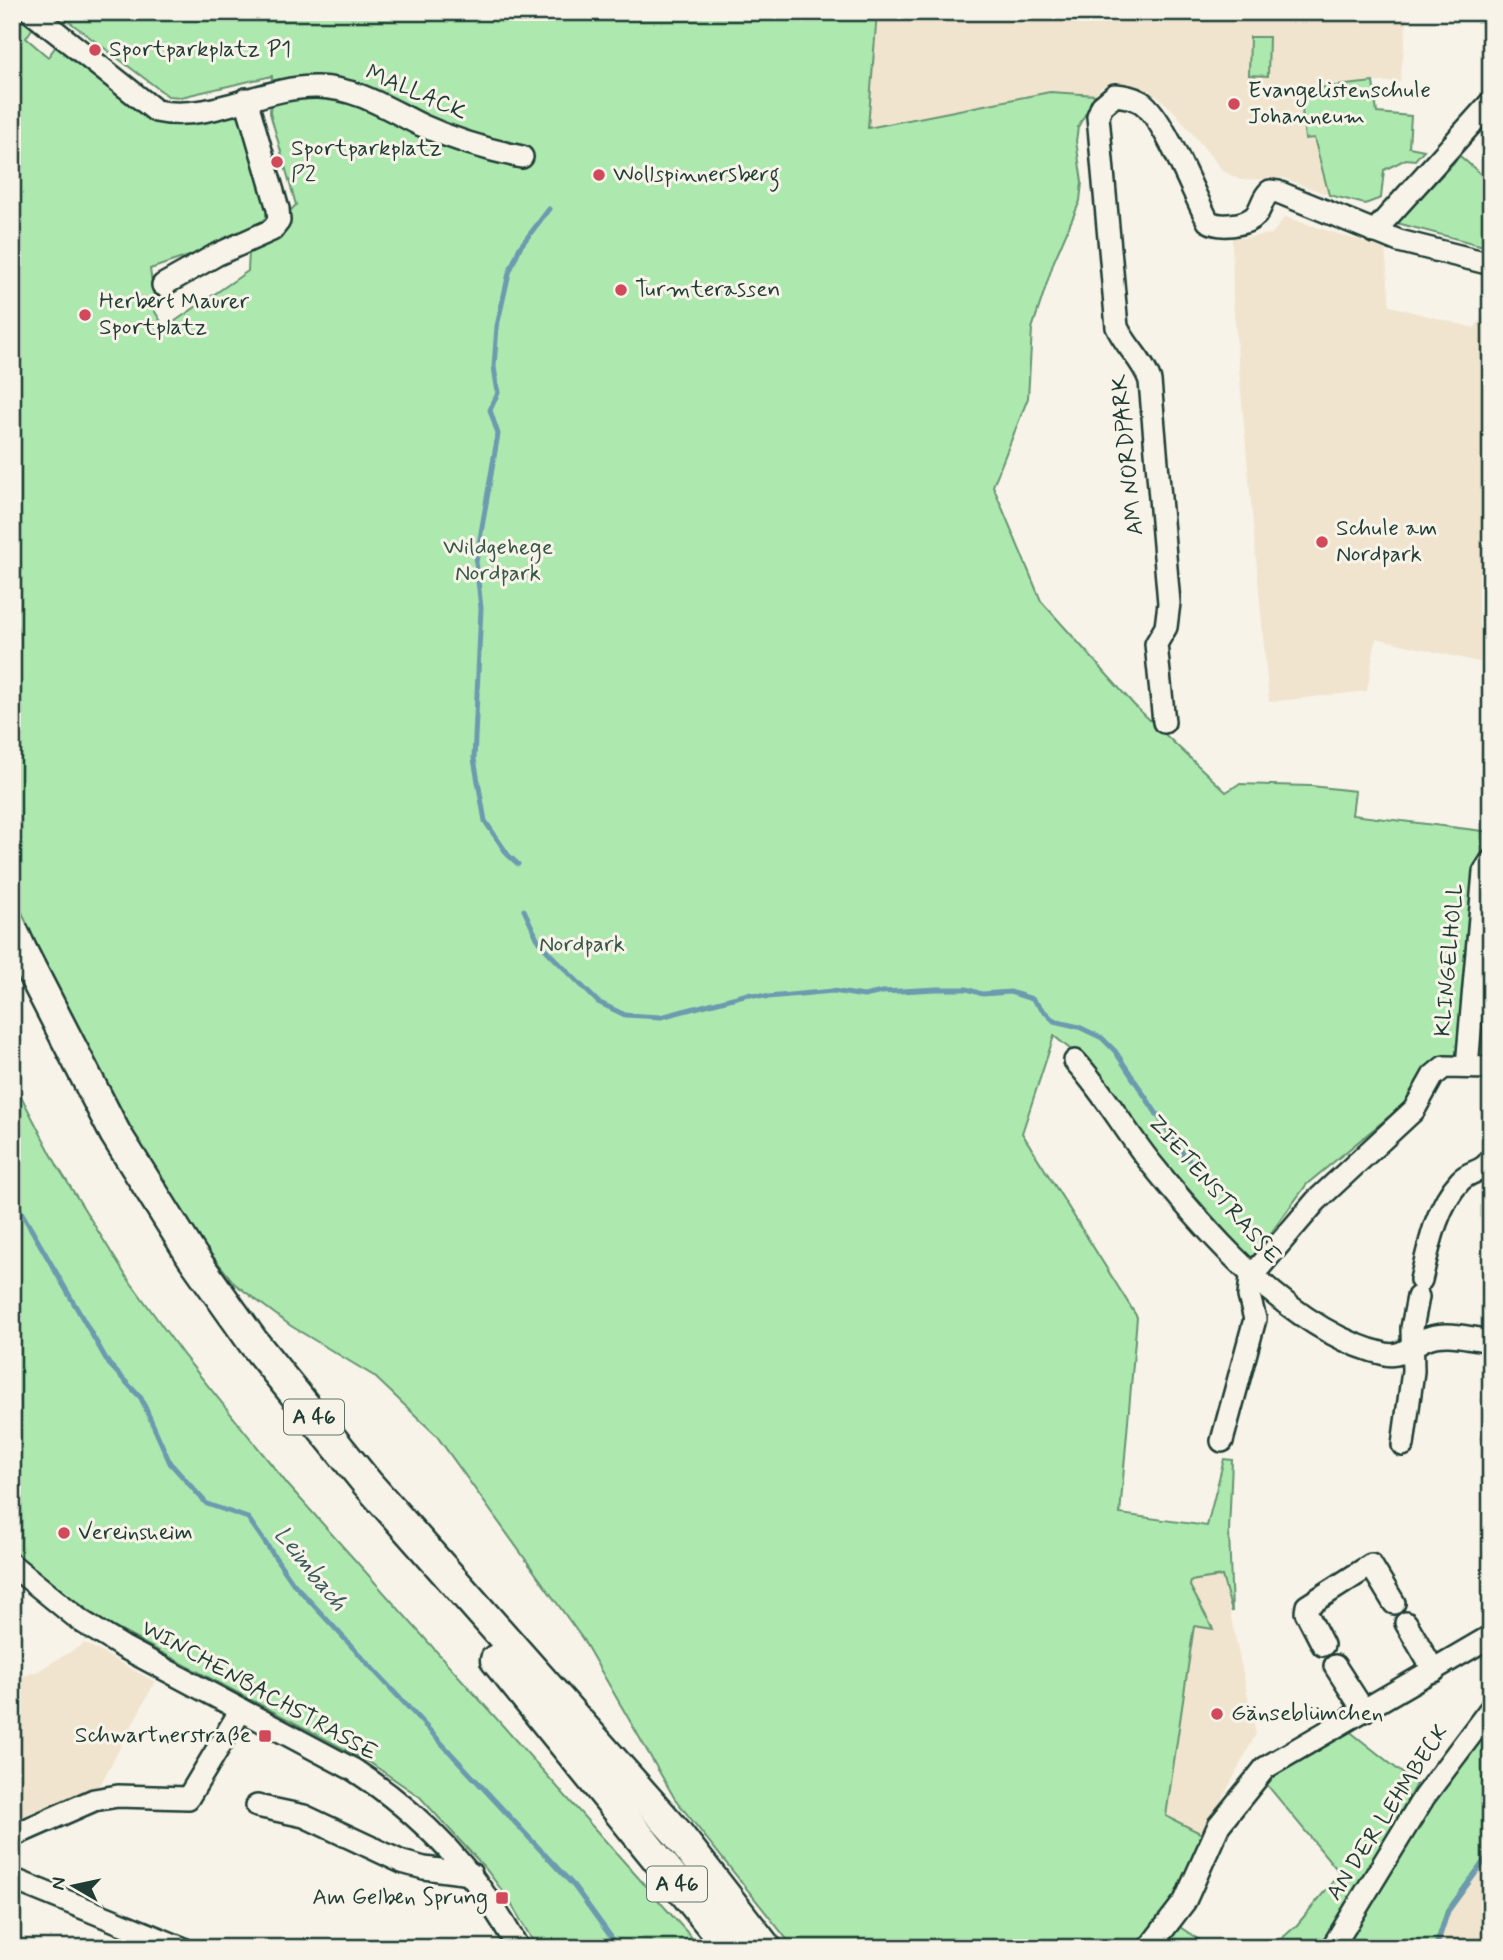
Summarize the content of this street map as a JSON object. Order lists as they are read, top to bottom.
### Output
{
  "streets": {
    "highway": ["A 46"],
    "street": [
      "MALLACK",
      "AM NORDPARK",
      "KLINGELHOLL",
      "ZIETENSTRASSE",
      "WINCHENBACHSTRASSE",
      "AN DER LEHMBECK"
    ]
  },
  "water": ["Leimbach"],
  "parks": ["Wildgehege Nordpark", "Nordpark"],
  "places": {
    "other": [
      "Sportparkplatz P1",
      "Evangelistenschule Johanneum",
      "Sportparkplatz P2",
      "Wollspinnersberg",
      "Turmterassen",
      "Herbert Maurer Sportplatz",
      "Schule am Nordpark",
      "Vereinsheim",
      "Gänseblümchen"
    ],
    "transit": ["Schwartnerstraße", "Am Gelben Sprung"]
  },
  "north": "left"
}
